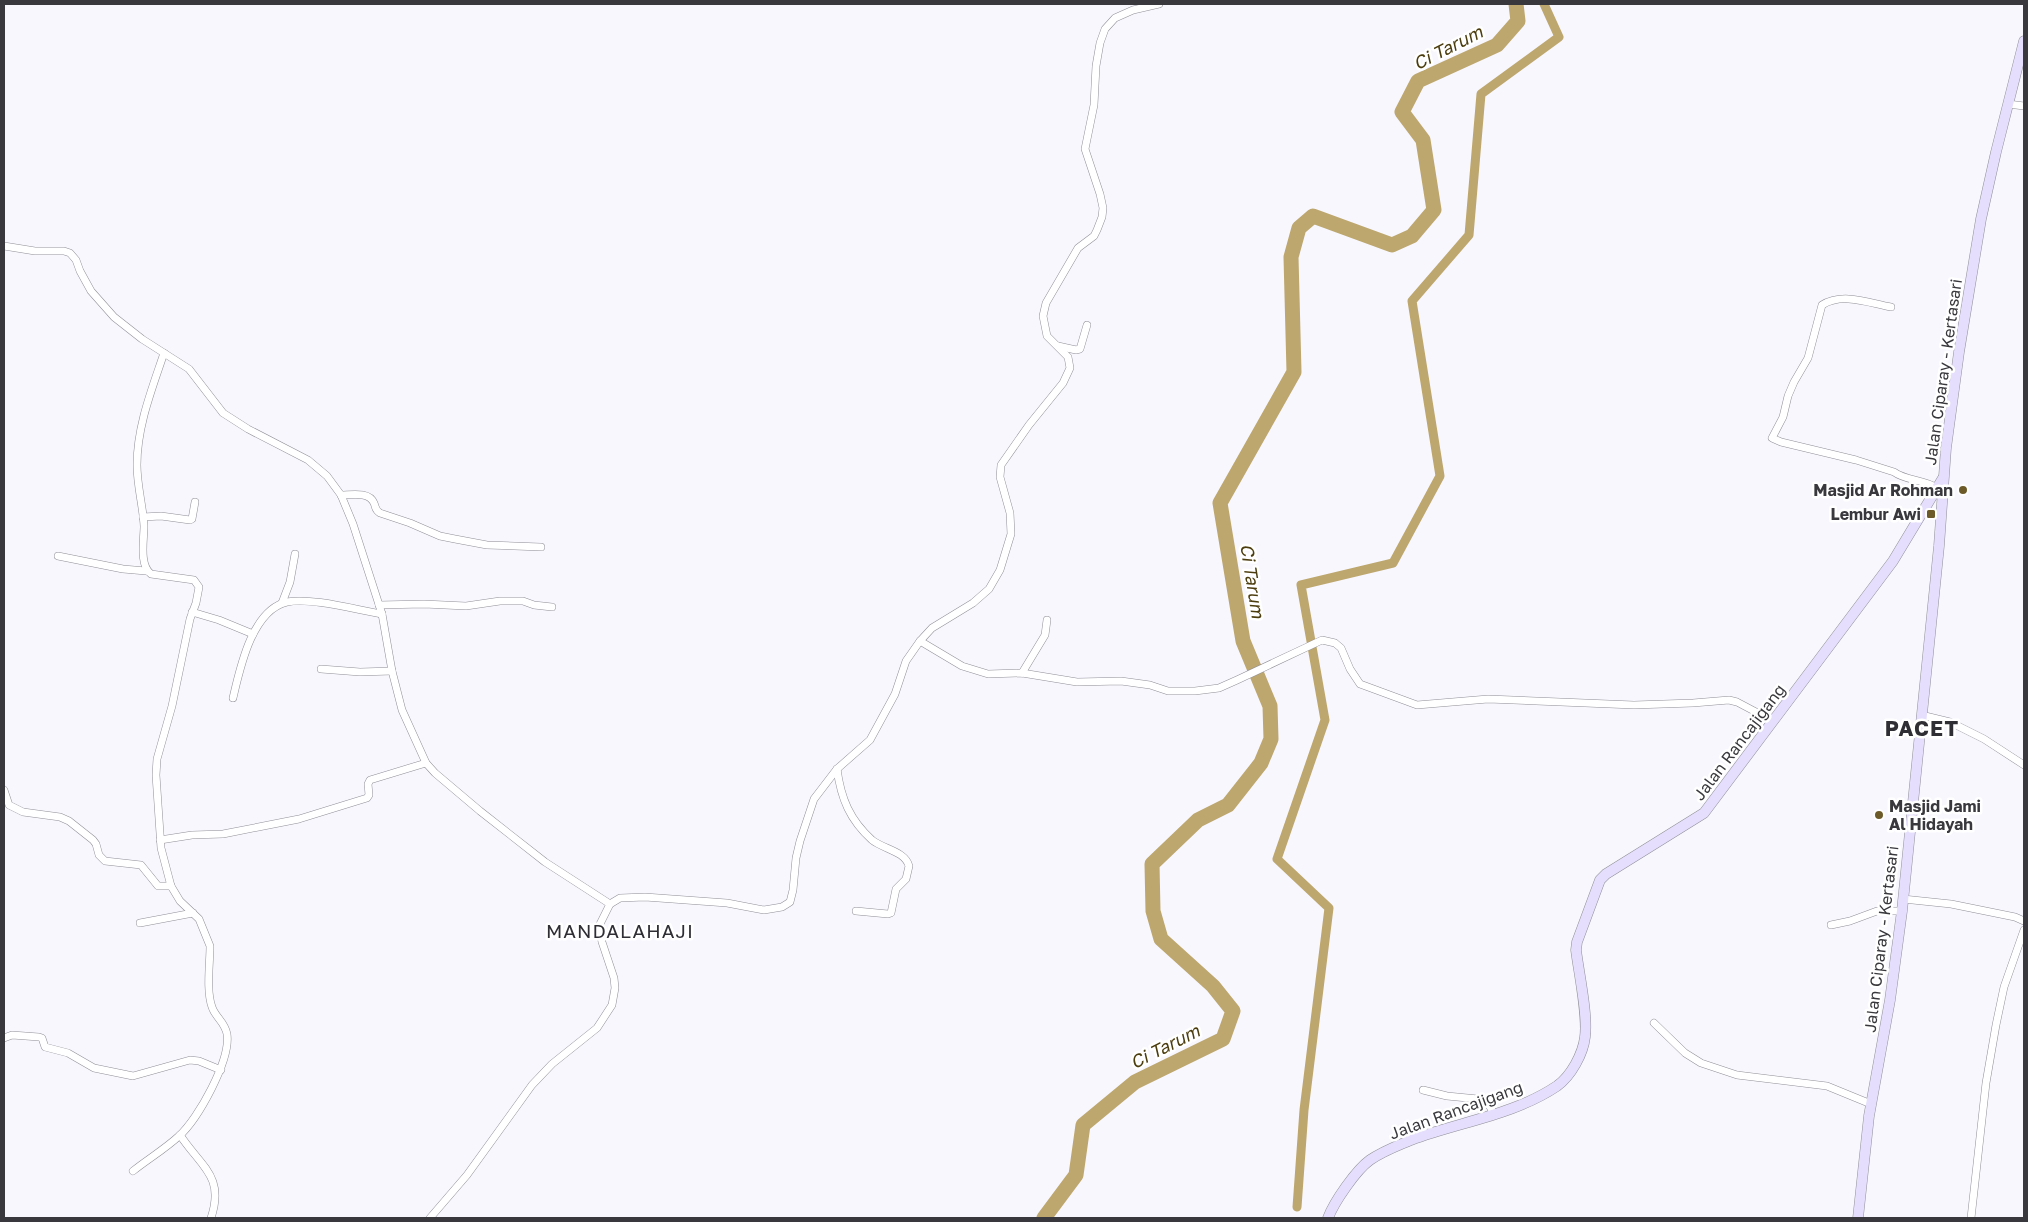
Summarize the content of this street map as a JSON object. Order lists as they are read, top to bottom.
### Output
{
  "streets": {
    "main road": ["Jalan Ciparay - Kertasari", "Jalan Rancajigang"]
  },
  "crossings": [
    ["Jalan Ciparay - Kertasari", "Jalan Rancajigang"]
  ],
  "districts": ["PACET", "MANDALAHAJI"],
  "water": ["Ci Tarum"],
  "places": {
    "other": ["Masjid Ar Rohman", "Masjid Jami Al Hidayah"],
    "transit": ["Lembur Awi"]
  }
}
